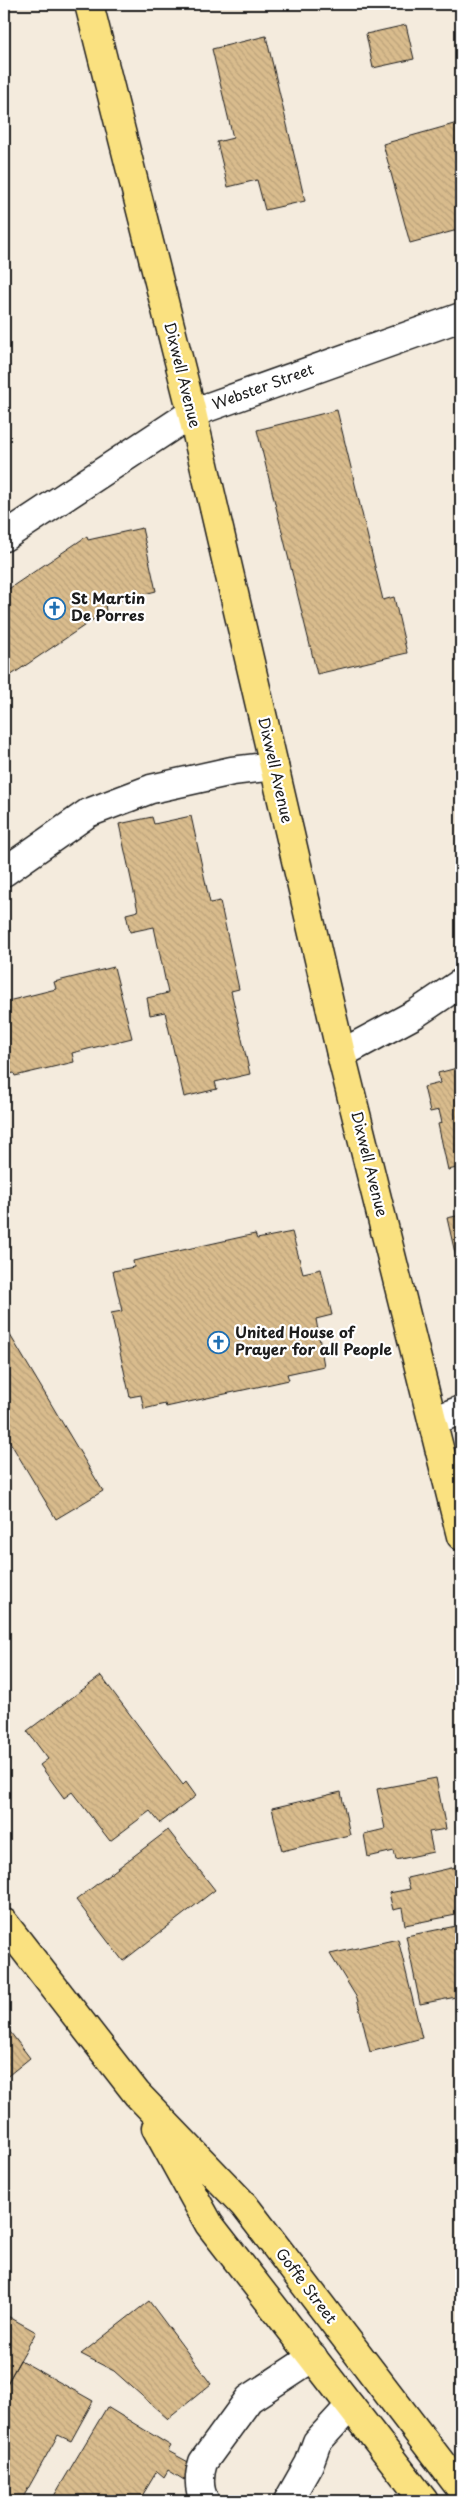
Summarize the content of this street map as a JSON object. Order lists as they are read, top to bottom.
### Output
{
  "streets": {
    "main road": ["Dixwell Avenue", "Goffe Street"],
    "street": ["Webster Street"]
  },
  "crossings": [
    ["Dixwell Avenue", "Webster Street"]
  ],
  "places": {
    "church": ["St Martin De Porres", "United House of Prayer for all People"]
  }
}
